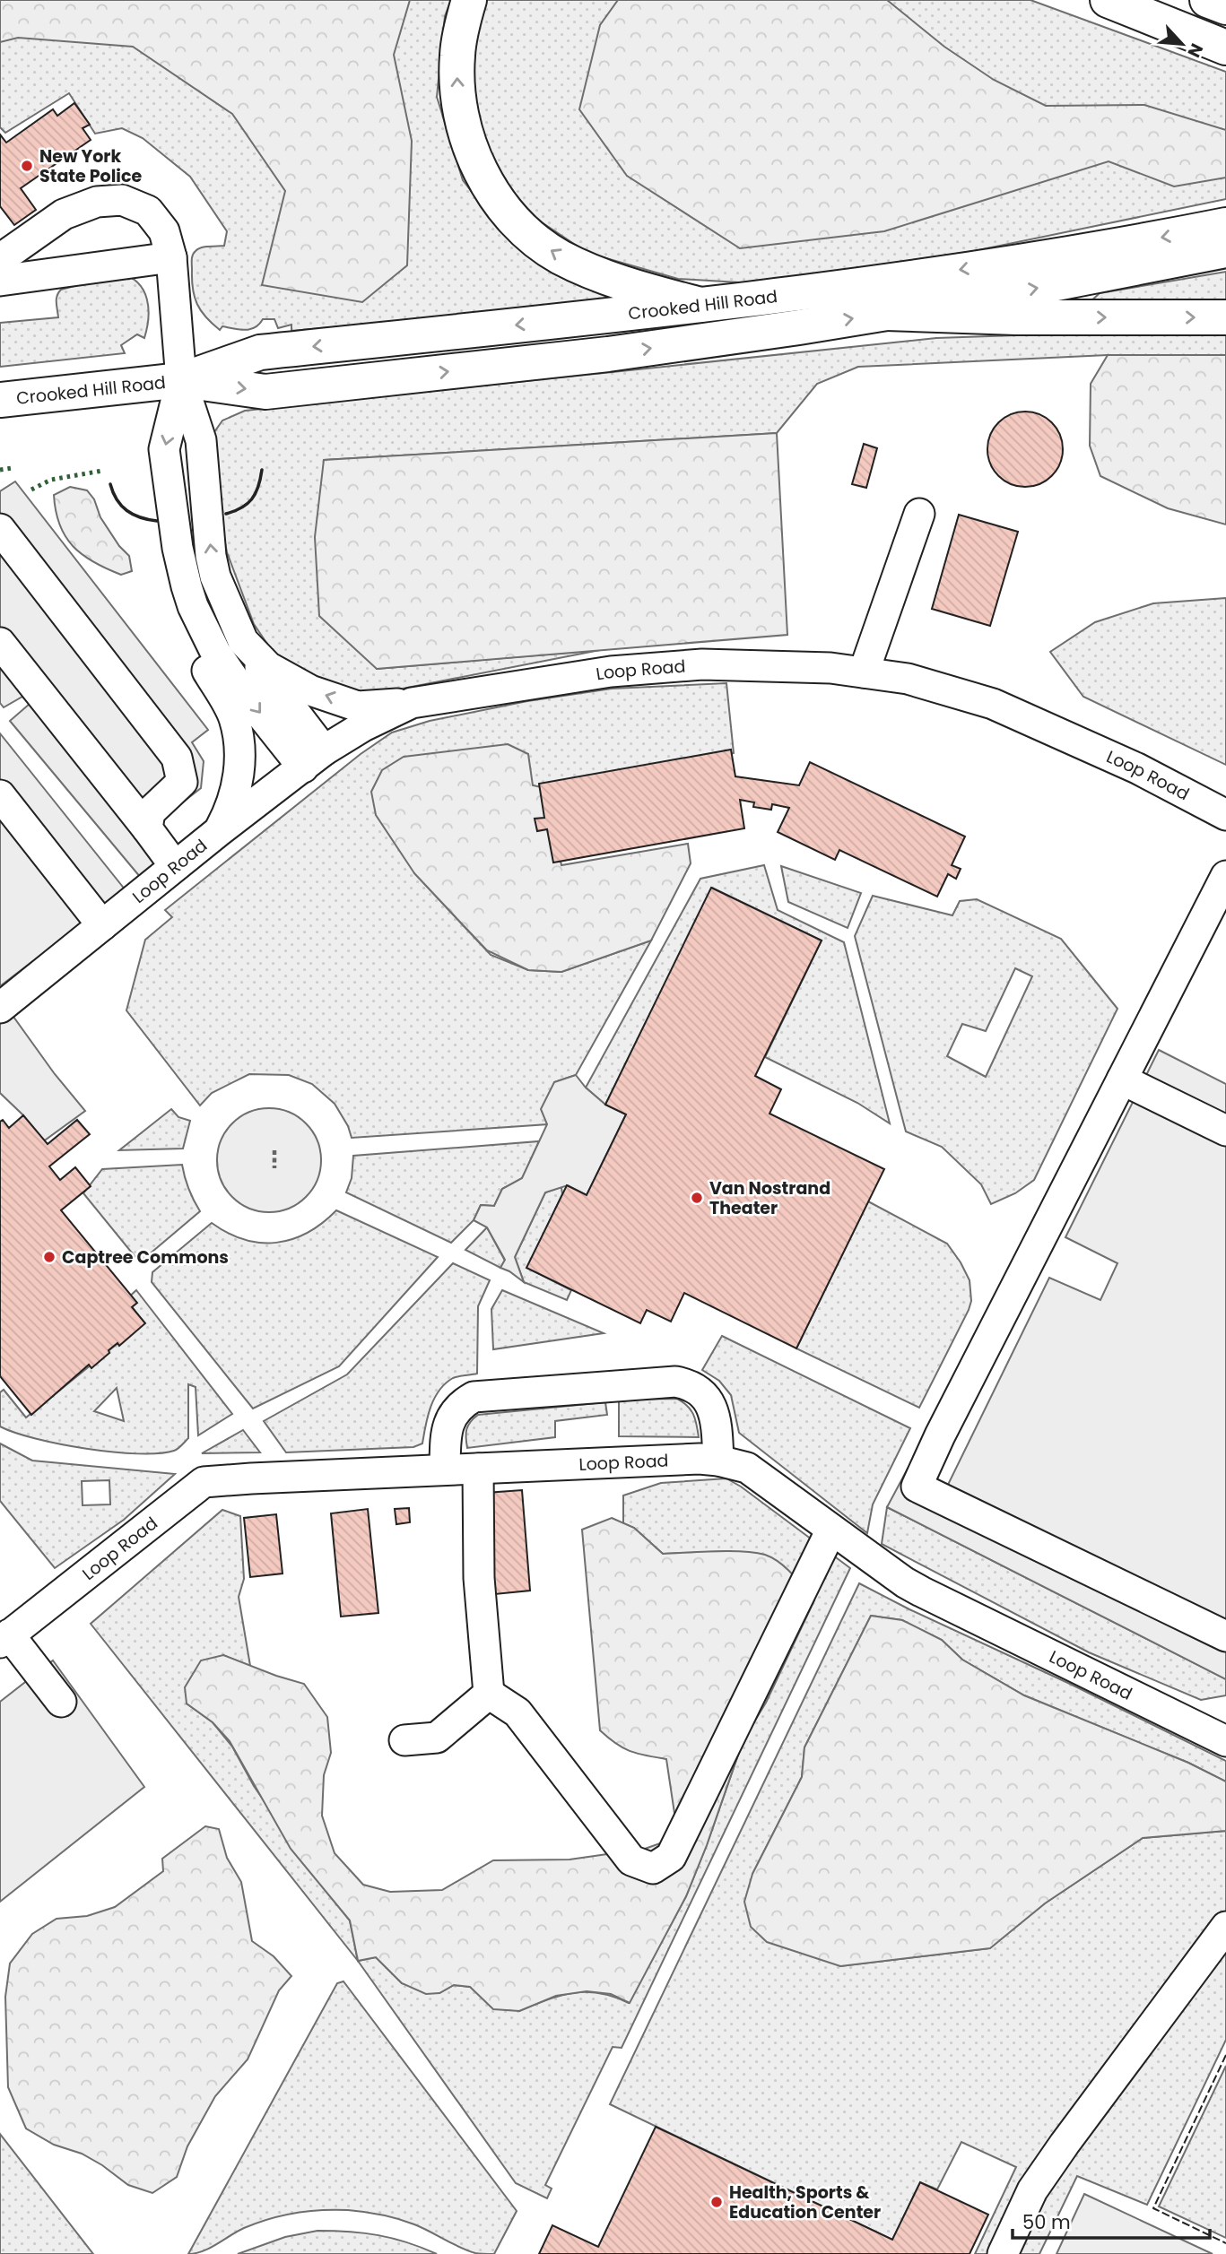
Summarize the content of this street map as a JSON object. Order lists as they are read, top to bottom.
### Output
{
  "streets": {
    "main road": ["Crooked Hill Road"],
    "lane": ["Loop Road"]
  },
  "places": [
    "New York State Police",
    "Van Nostrand Theater",
    "Captree Commons",
    "Health, Sports & Education Center"
  ],
  "scale_bar": "50 m",
  "north": "bottom right"
}
